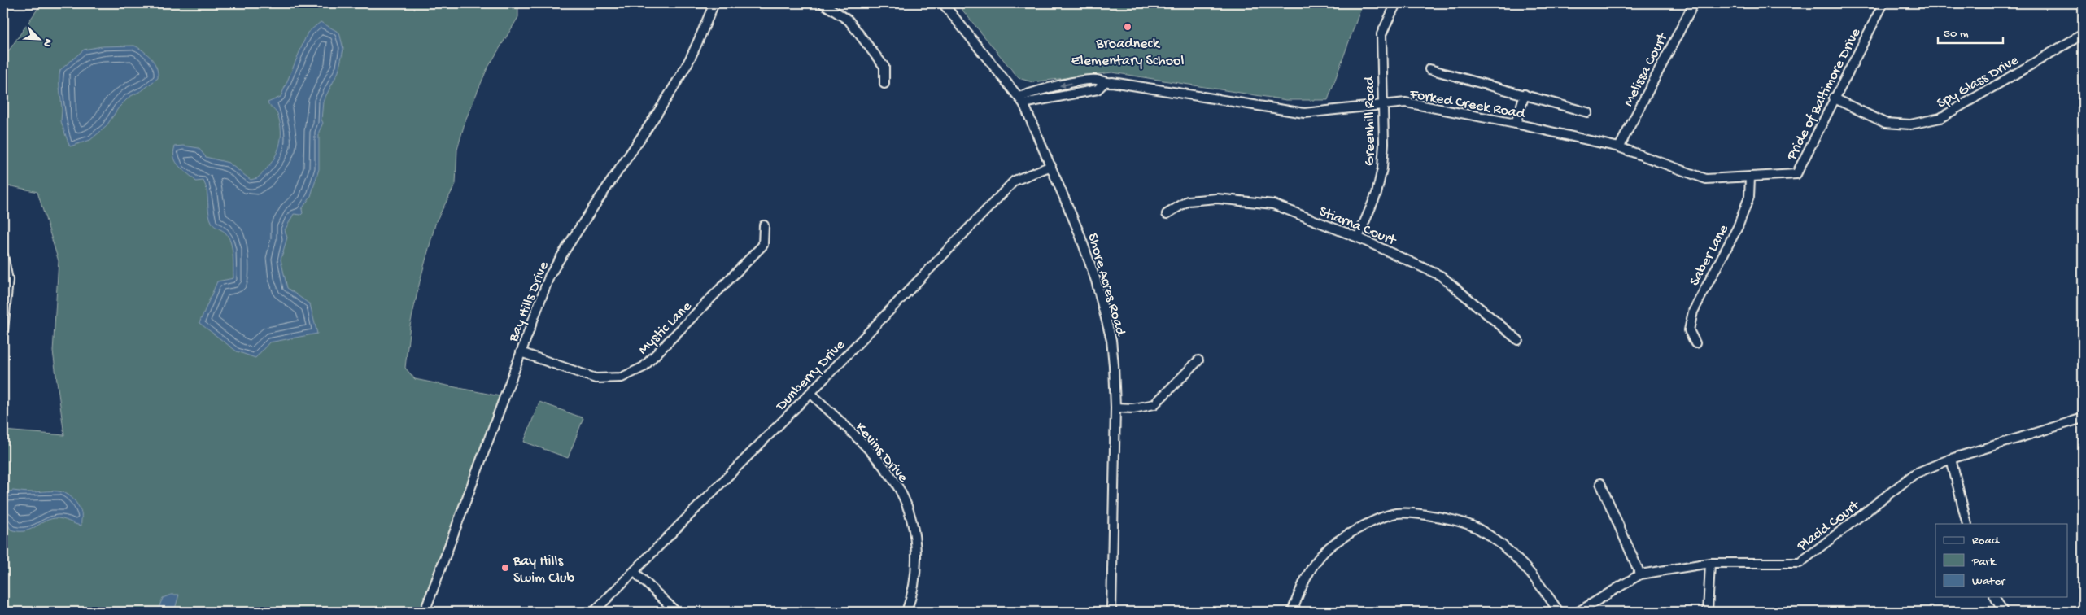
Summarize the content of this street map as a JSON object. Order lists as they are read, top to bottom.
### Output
{
  "streets": {
    "street": [
      "Melissa Court",
      "Spy Glass Drive",
      "Pride of Baltimore Drive",
      "Forked Creek Road",
      "Greenhill Road",
      "Stiarna Court",
      "Saber Lane",
      "Shore Acres Road",
      "Bay Hills Drive",
      "Mystic Lane",
      "Dunberry Drive",
      "Kevins Drive",
      "Placid Court"
    ]
  },
  "crossings": [
    ["Melissa Court", "Forked Creek Road"],
    ["Spy Glass Drive", "Pride of Baltimore Drive"],
    ["Pride of Baltimore Drive", "Forked Creek Road"],
    ["Forked Creek Road", "Greenhill Road"],
    ["Forked Creek Road", "Saber Lane"],
    ["Forked Creek Road", "Shore Acres Road"],
    ["Greenhill Road", "Stiarna Court"],
    ["Shore Acres Road", "Dunberry Drive"],
    ["Bay Hills Drive", "Mystic Lane"],
    ["Dunberry Drive", "Kevins Drive"]
  ],
  "places": ["Broadneck Elementary School", "Bay Hills Swim Club"],
  "legend": ["Road", "Park", "Water"],
  "scale_bar": "50 m",
  "north": "bottom right"
}
